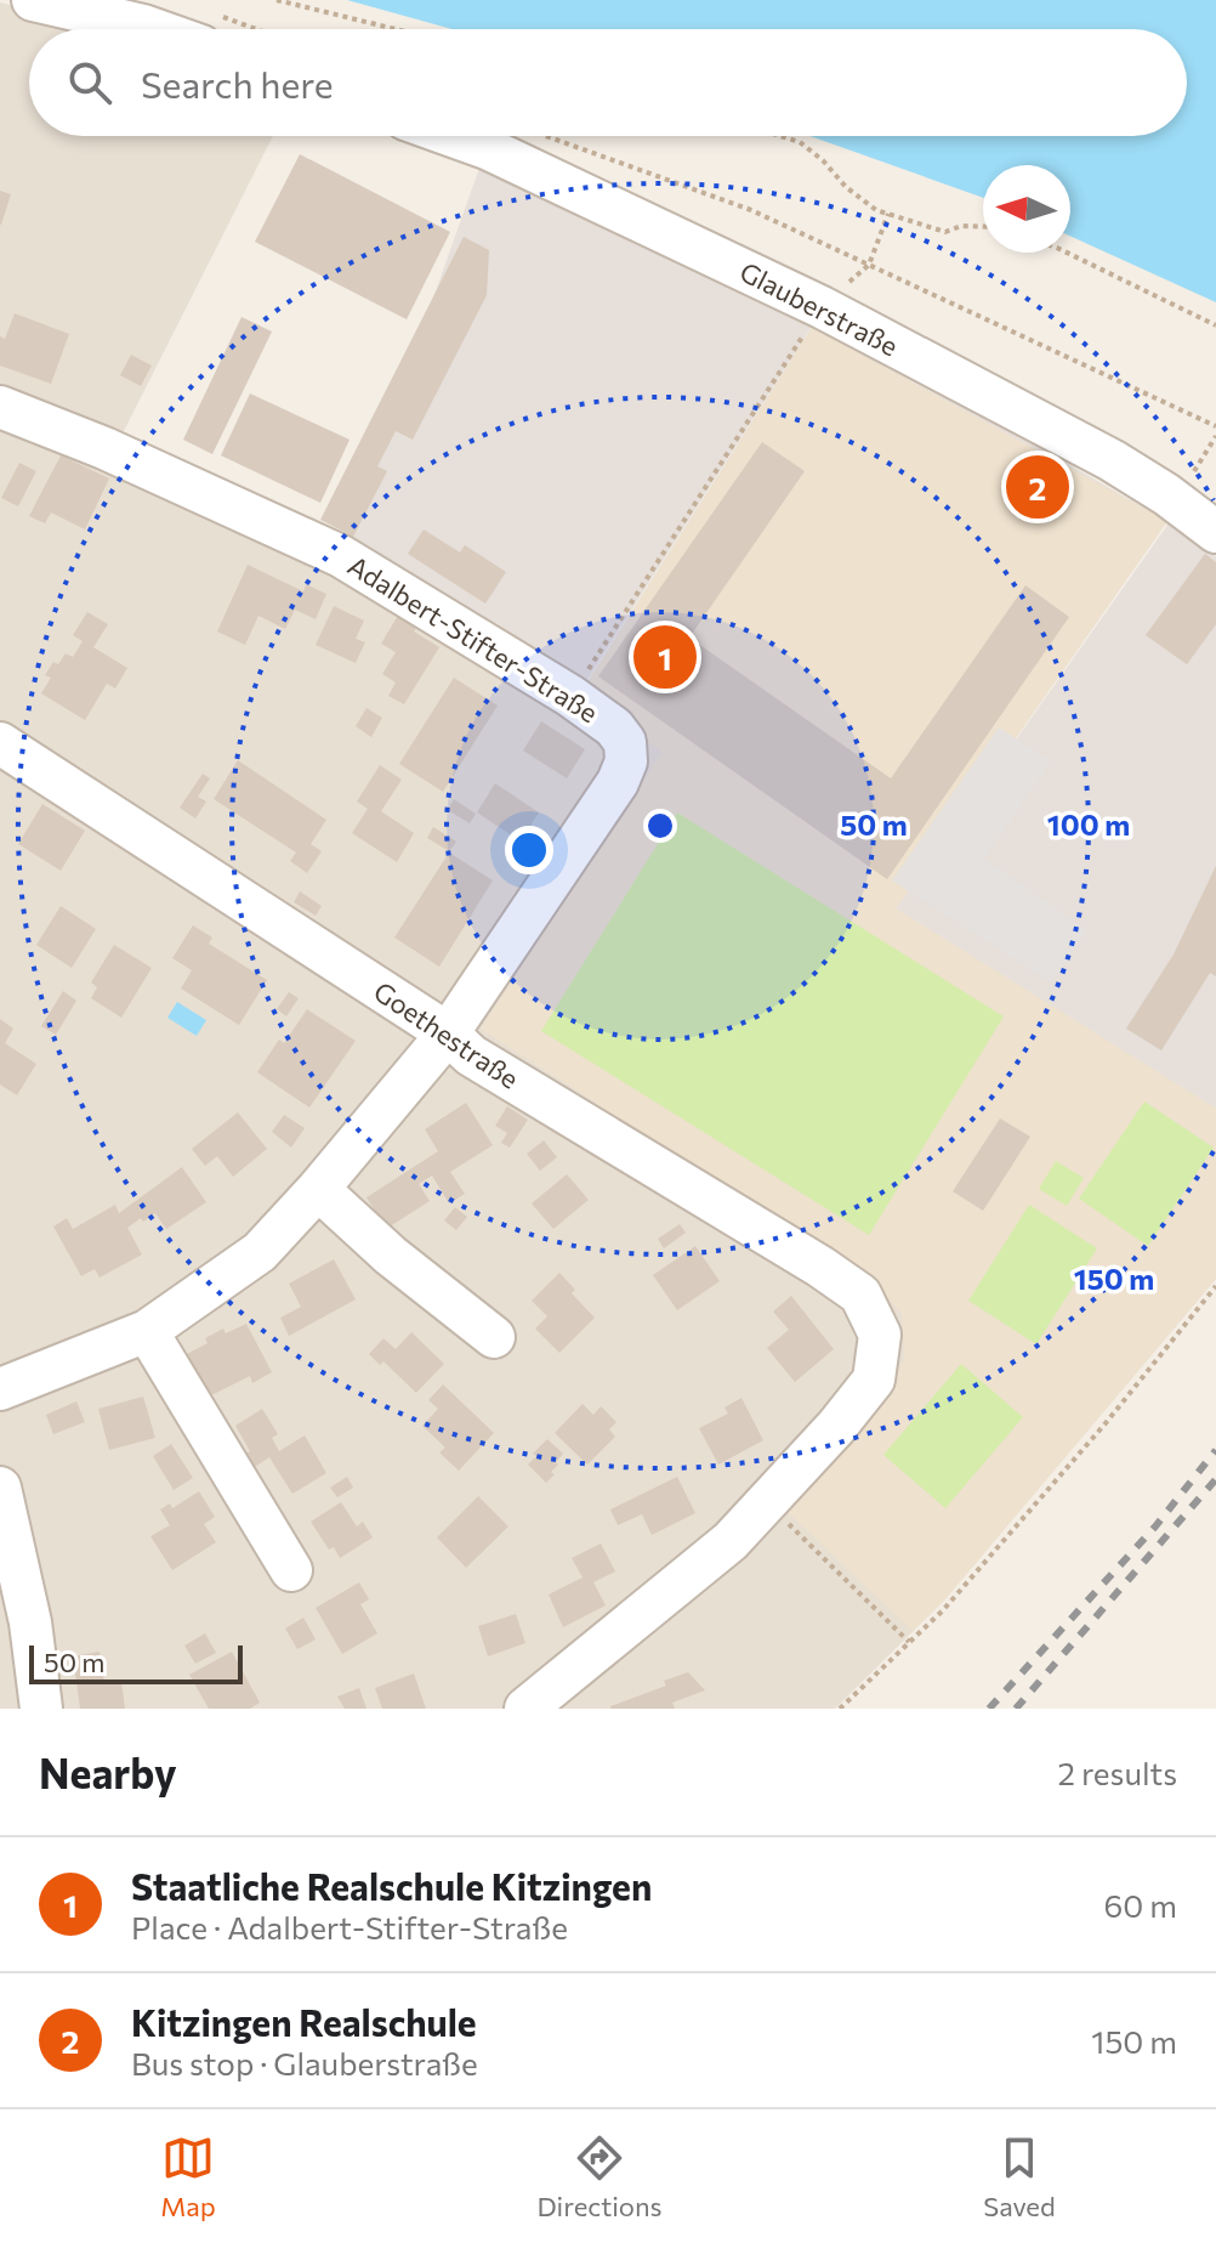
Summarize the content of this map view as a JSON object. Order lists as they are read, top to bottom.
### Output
{
  "streets": {
    "street": ["Glauberstraße", "Adalbert-Stifter-Straße", "Goethestraße"]
  },
  "crossings": [
    ["Adalbert-Stifter-Straße", "Goethestraße"]
  ],
  "scale_bar": "50 m",
  "north": "left",
  "page": {
    "search": "Search here",
    "pins": ["2", "1"],
    "scale": "50 m",
    "heading": ["Nearby", "2 results"],
    "list": [
      {
        "mark": "1",
        "name": "Staatliche Realschule Kitzingen",
        "note": "Place · Adalbert-Stifter-Straße",
        "value": "60 m"
      },
      {
        "mark": "2",
        "name": "Kitzingen Realschule",
        "note": "Bus stop · Glauberstraße",
        "value": "150 m"
      }
    ],
    "nav": ["Map", "Directions", "Saved"]
  },
  "rings": ["50 m", "100 m", "150 m"]
}
